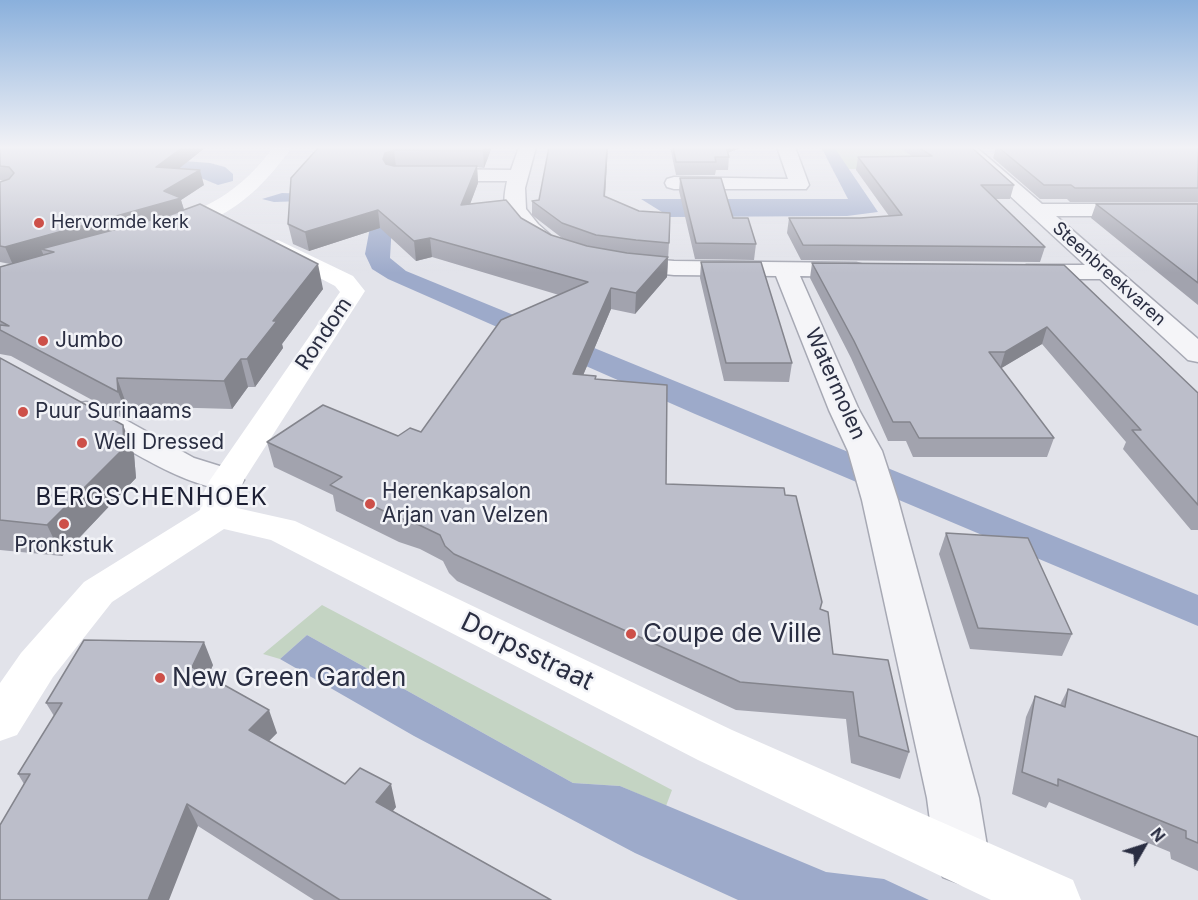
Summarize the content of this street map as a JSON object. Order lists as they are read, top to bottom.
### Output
{
  "streets": {
    "street": [
      "Steenbreekvaren",
      "Rondom",
      "Watermolen",
      "Dorpsstraat"
    ]
  },
  "crossings": [
    ["Rondom", "Dorpsstraat"],
    ["Watermolen", "Dorpsstraat"]
  ],
  "districts": ["BERGSCHENHOEK"],
  "places": [
    "Hervormde kerk",
    "Jumbo",
    "Puur Surinaams",
    "Well Dressed",
    "Herenkapsalon Arjan van Velzen",
    "Pronkstuk",
    "Coupe de Ville",
    "New Green Garden"
  ],
  "north": "top right"
}
